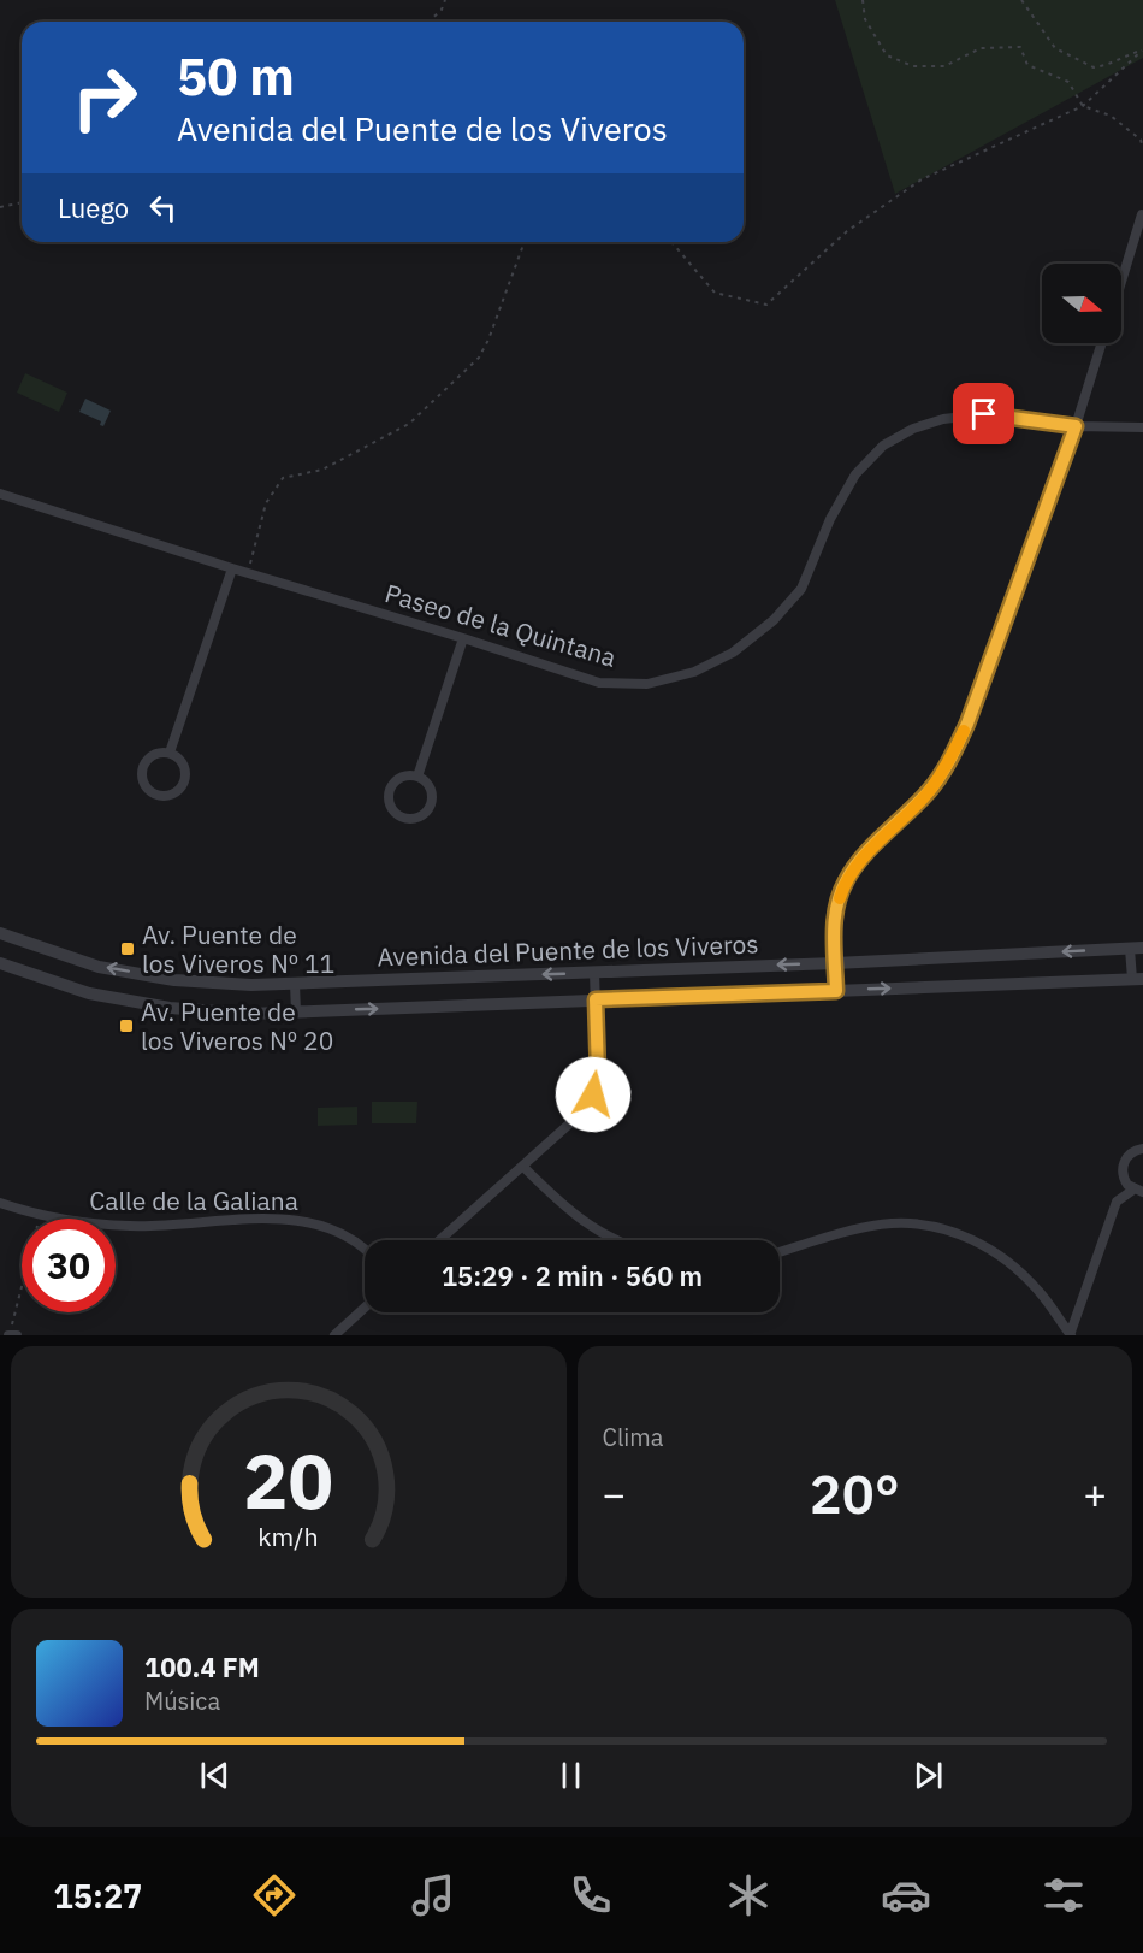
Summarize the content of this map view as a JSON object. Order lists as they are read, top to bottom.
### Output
{
  "streets": {
    "street": ["Paseo de la Quintana", "Avenida del Puente de los Viveros", "Calle de la Galiana"]
  },
  "places": {
    "transit": ["Av. Puente de los Viveros Nº 11", "Av. Puente de los Viveros Nº 20"]
  },
  "north": "right",
  "page": {
    "turn": ["50 m", "Avenida del Puente de los Viveros"],
    "then": "Luego",
    "limit": "30",
    "trip": "15:29 · 2 min · 560 m",
    "tile": "Clima",
    "heat": ["−", "20°", "+"],
    "song": ["100.4 FM", "Música"],
    "tabs": "15:27",
    "gauge": ["20", "km/h"]
  }
}
